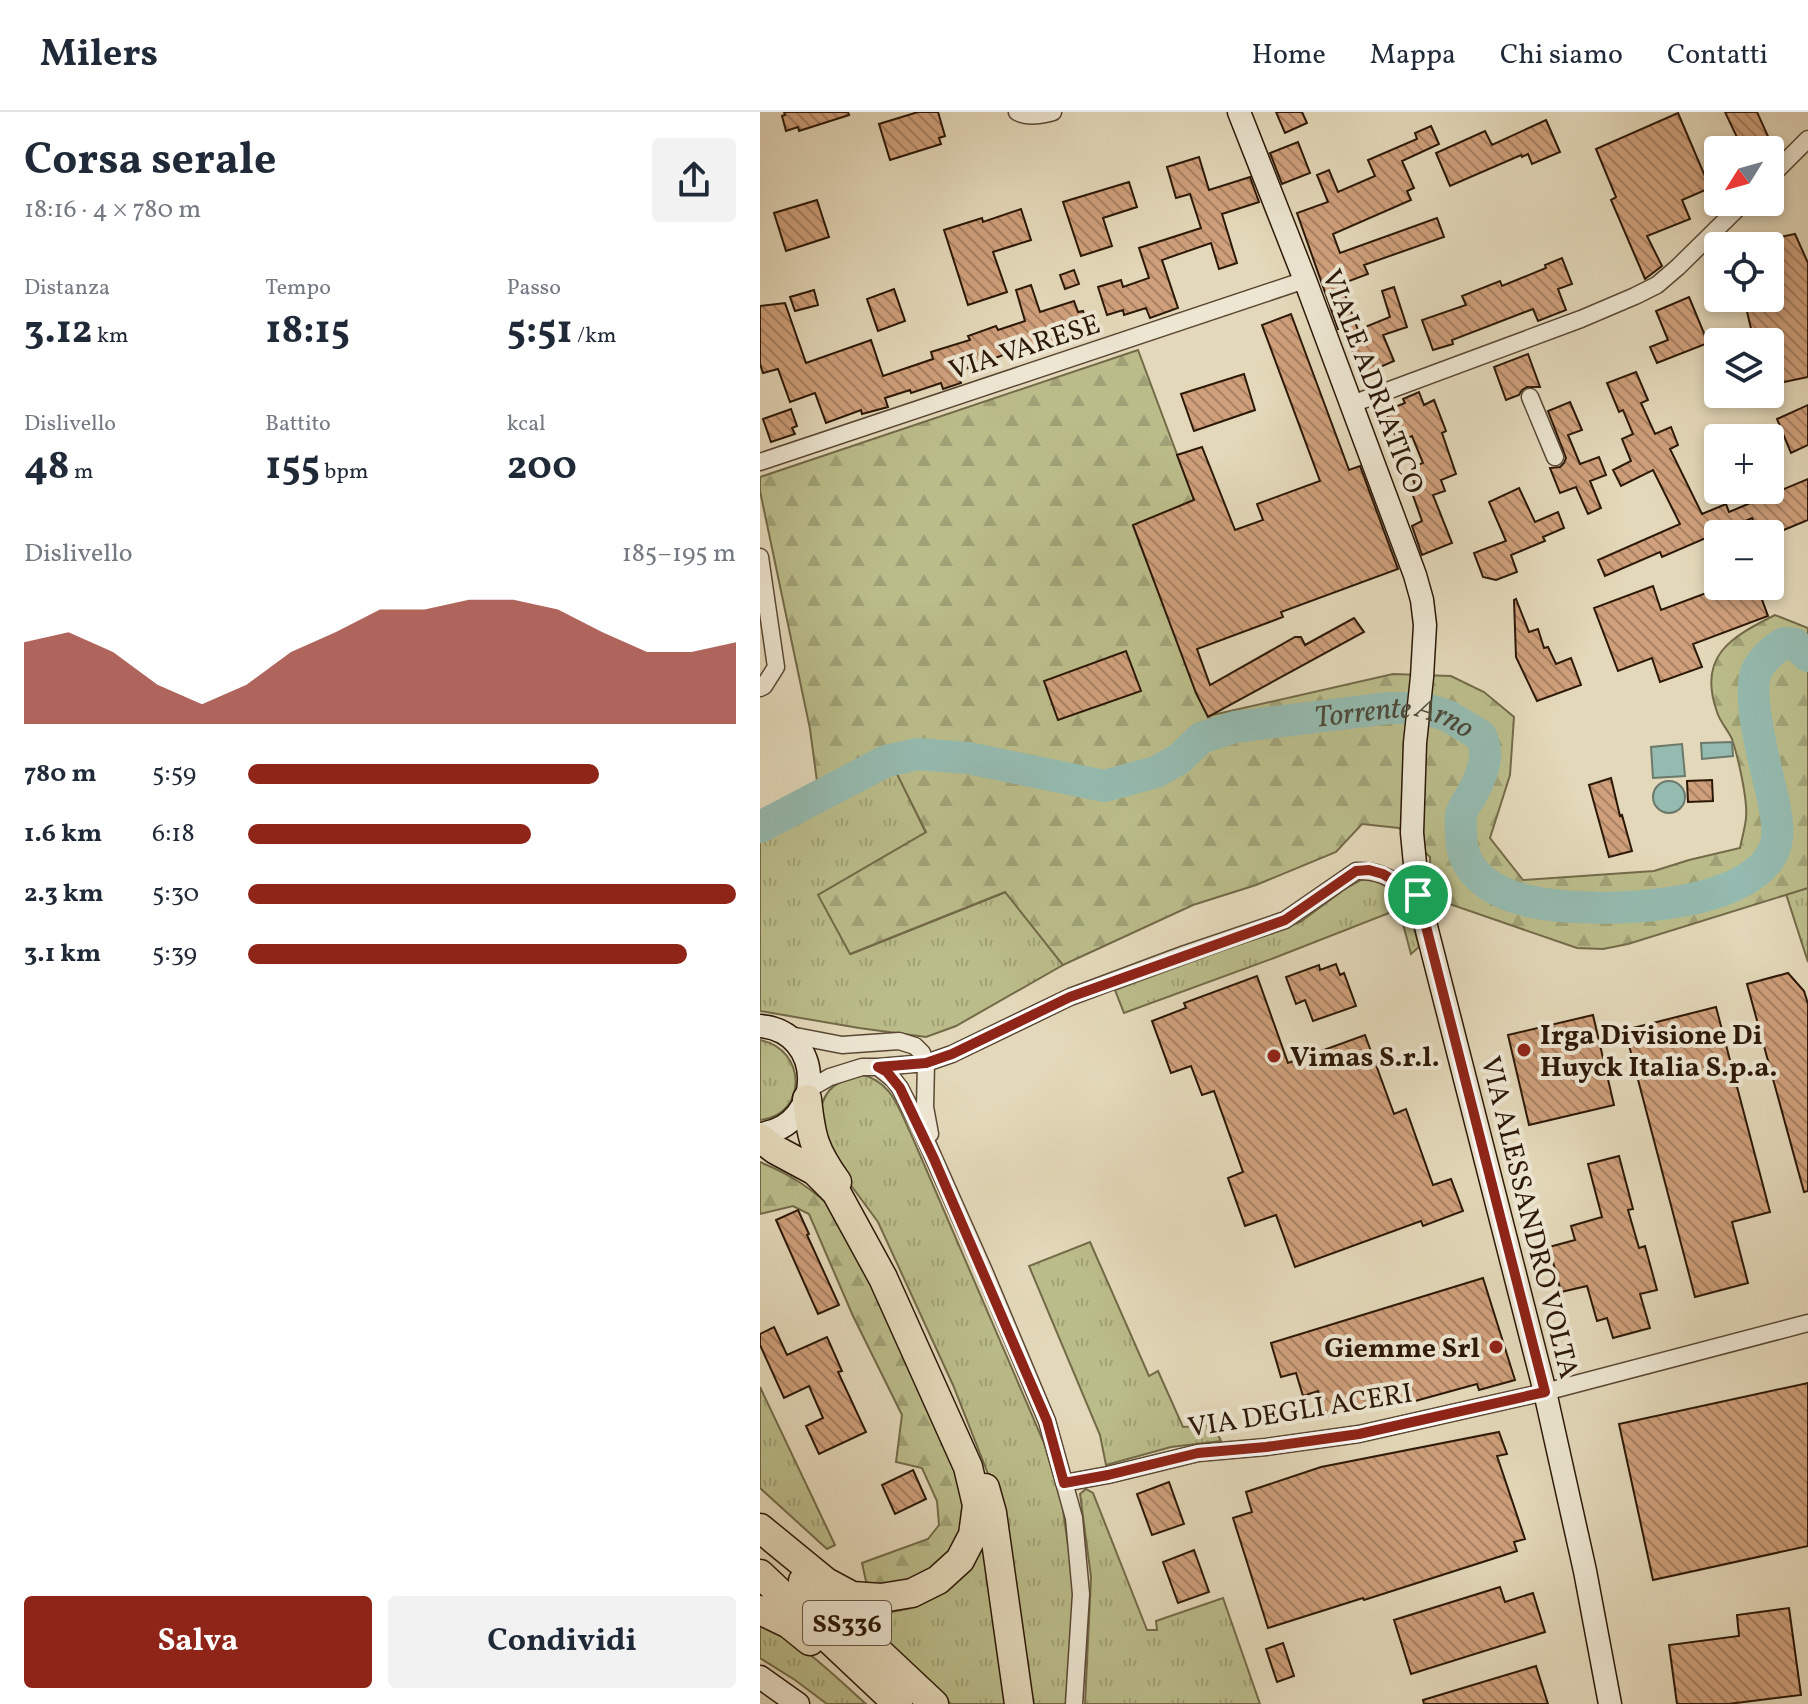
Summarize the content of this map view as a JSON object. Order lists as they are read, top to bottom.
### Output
{
  "streets": {
    "highway": ["SS336"],
    "street": [
      "VIA VARESE",
      "VIALE ADRIATICO",
      "VIA ALESSANDRO VOLTA",
      "VIA DEGLI ACERI"
    ]
  },
  "crossings": [
    ["VIA VARESE", "VIALE ADRIATICO"],
    ["VIALE ADRIATICO", "VIA ALESSANDRO VOLTA"],
    ["VIA ALESSANDRO VOLTA", "VIA DEGLI ACERI"]
  ],
  "water": ["Torrente Arno"],
  "places": ["Irga Divisione Di Huyck Italia S.p.a.", "Vimas S.r.l.", "Giemme Srl"],
  "north": "bottom left",
  "page": {
    "header": "Milers",
    "nav": [
      "Home",
      "Mappa",
      "Chi siamo",
      "Contatti"
    ],
    "heading": ["Corsa serale", "18:16 · 4 × 780 m"],
    "map_buttons": ["+", "−"],
    "stats": [
      ["Distanza", "3.12 km"],
      ["Tempo", "18:15"],
      ["Passo", "5:51 /km"],
      ["Dislivello", "48 m"],
      ["Battito", "155 bpm"],
      ["kcal", "200"]
    ],
    "chart": ["Dislivello", "185–195 m"],
    "list": [
      {
        "name": "780 m",
        "note": "5:59"
      },
      {
        "name": "1.6 km",
        "note": "6:18"
      },
      {
        "name": "2.3 km",
        "note": "5:30"
      },
      {
        "name": "3.1 km",
        "note": "5:39"
      }
    ],
    "buttons": ["Salva", "Condividi"]
  }
}
